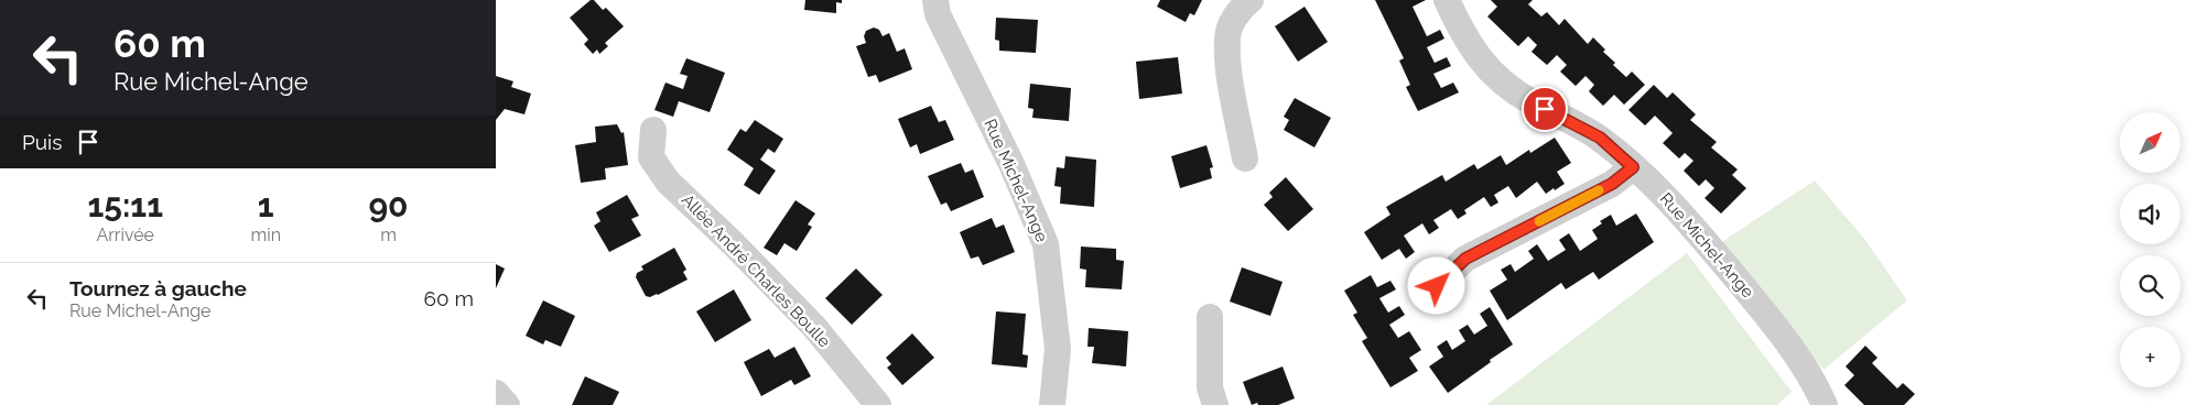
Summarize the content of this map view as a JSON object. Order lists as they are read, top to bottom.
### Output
{
  "streets": {
    "street": ["Rue Michel-Ange", "Allée André Charles Boulle"]
  },
  "north": "top right",
  "page": {
    "turn": ["60 m", "Rue Michel-Ange"],
    "map_buttons": "+",
    "then": "Puis",
    "eta": [
      "15:11",
      "Arrivée",
      "1",
      "min",
      "90",
      "m"
    ],
    "list": [
      {
        "name": "Tournez à gauche",
        "note": "Rue Michel-Ange",
        "value": "60 m"
      }
    ]
  }
}
